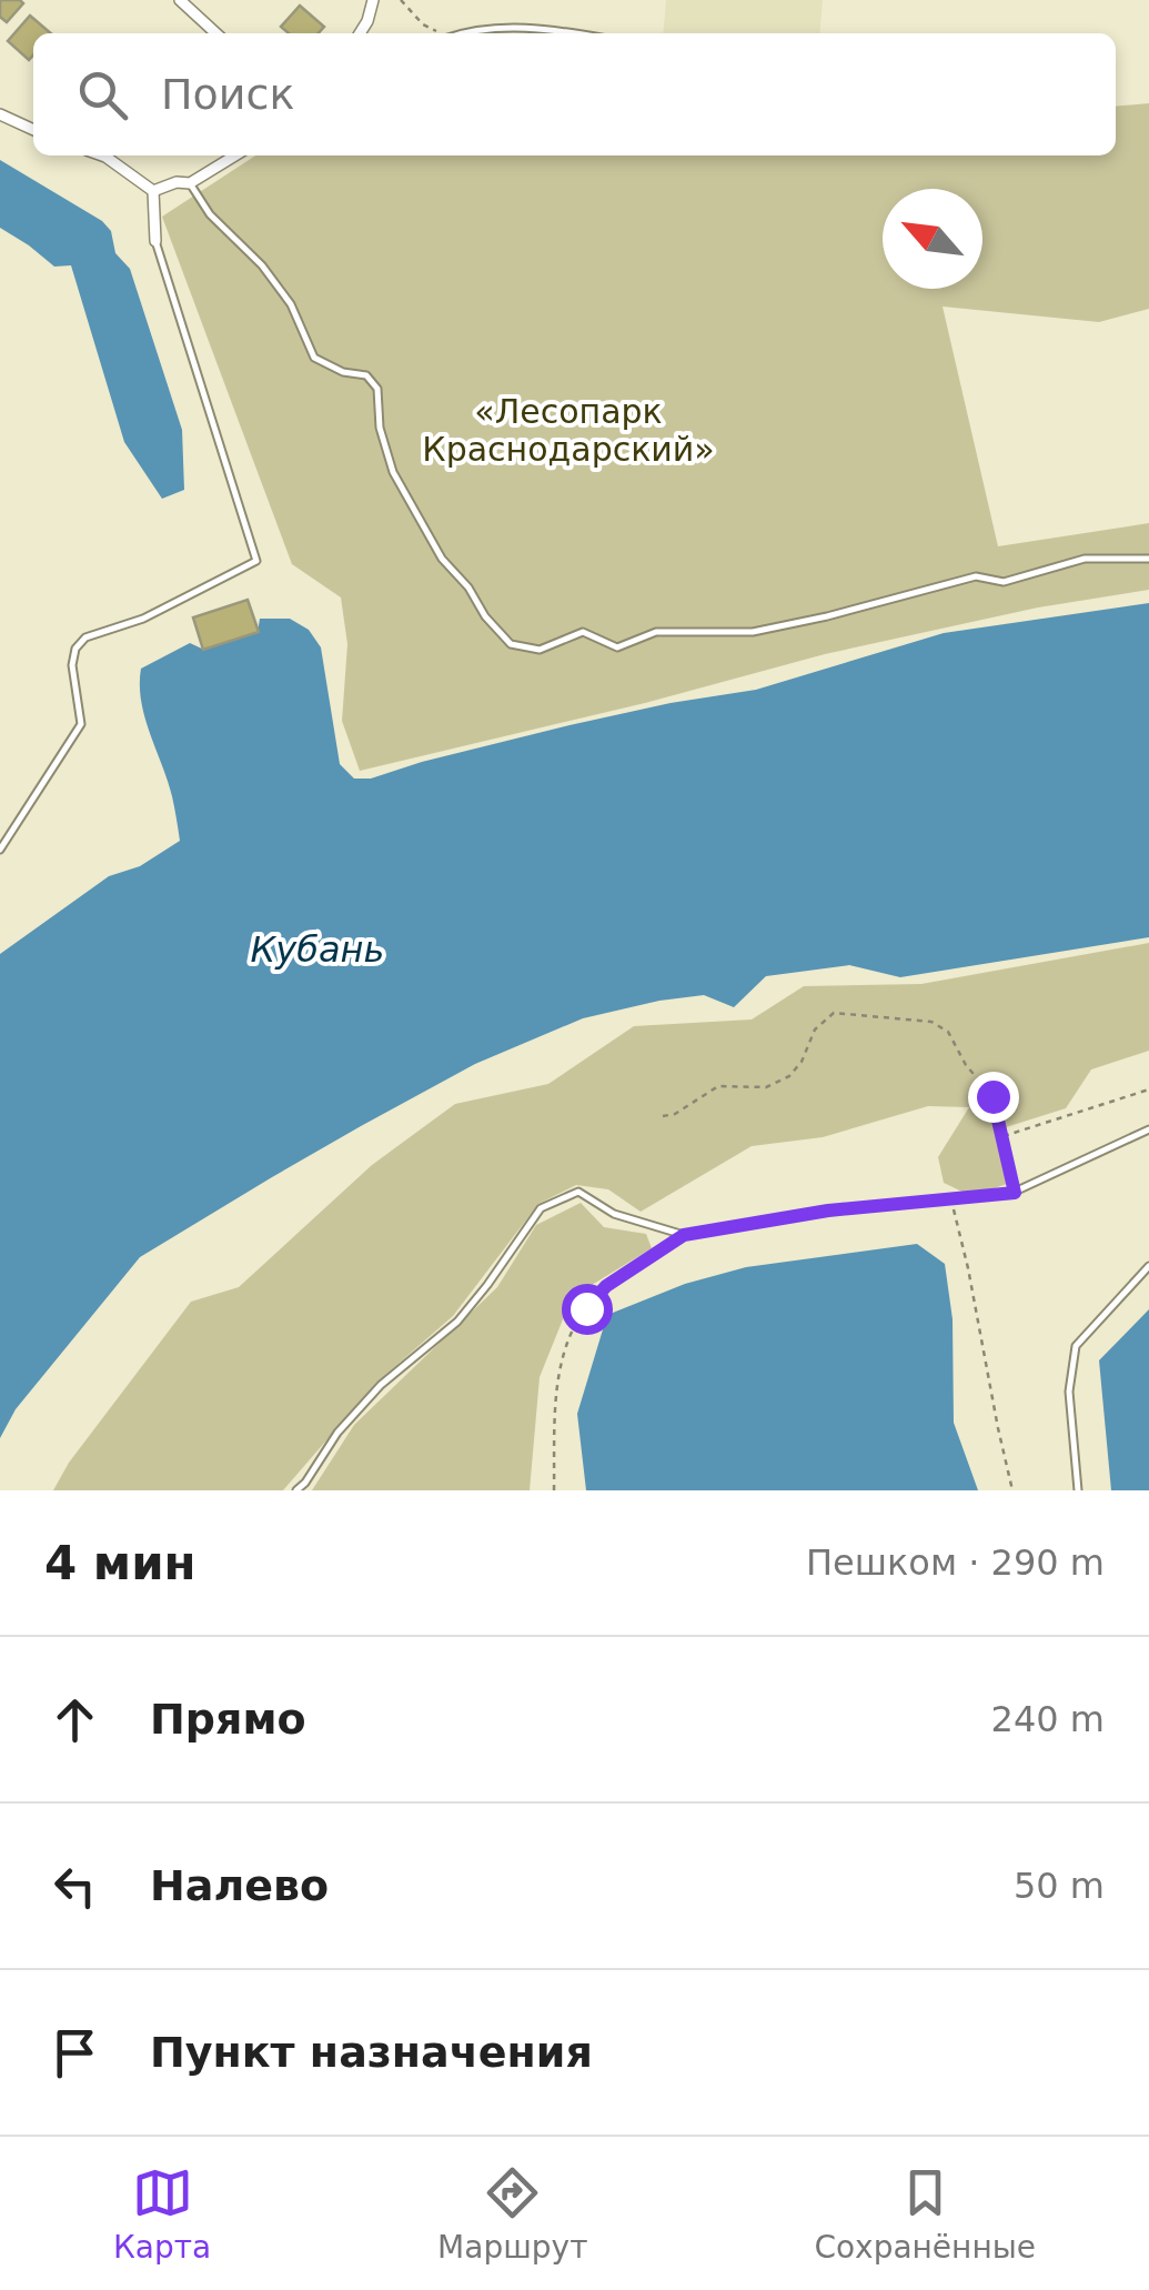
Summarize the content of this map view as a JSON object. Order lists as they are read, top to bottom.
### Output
{
  "water": ["Кубань"],
  "parks": ["«Лесопарк Краснодарский»"],
  "north": "top left",
  "page": {
    "search": "Поиск",
    "heading": ["4 мин", "Пешком · 290 m"],
    "list": [
      ["Прямо", "240 m"],
      ["Налево", "50 m"],
      "Пункт назначения"
    ],
    "nav": ["Карта", "Маршрут", "Сохранённые"]
  }
}
